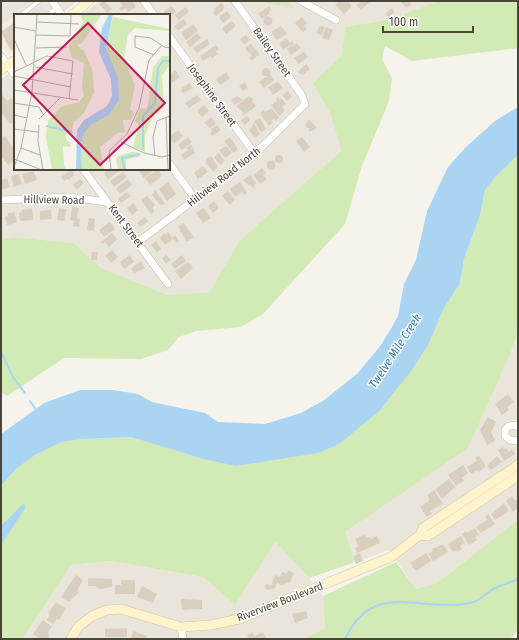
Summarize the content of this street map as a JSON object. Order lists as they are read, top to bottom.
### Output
{
  "streets": {
    "street": [
      "Bailey Street",
      "Josephine Street",
      "Hillview Road North",
      "Hillview Road",
      "Kent Street",
      "Riverview Boulevard"
    ]
  },
  "crossings": [
    ["Bailey Street", "Hillview Road North"],
    ["Josephine Street", "Hillview Road North"],
    ["Hillview Road North", "Kent Street"],
    ["Hillview Road", "Kent Street"]
  ],
  "water": ["Twelve Mile Creek"],
  "scale_bar": "100 m"
}
